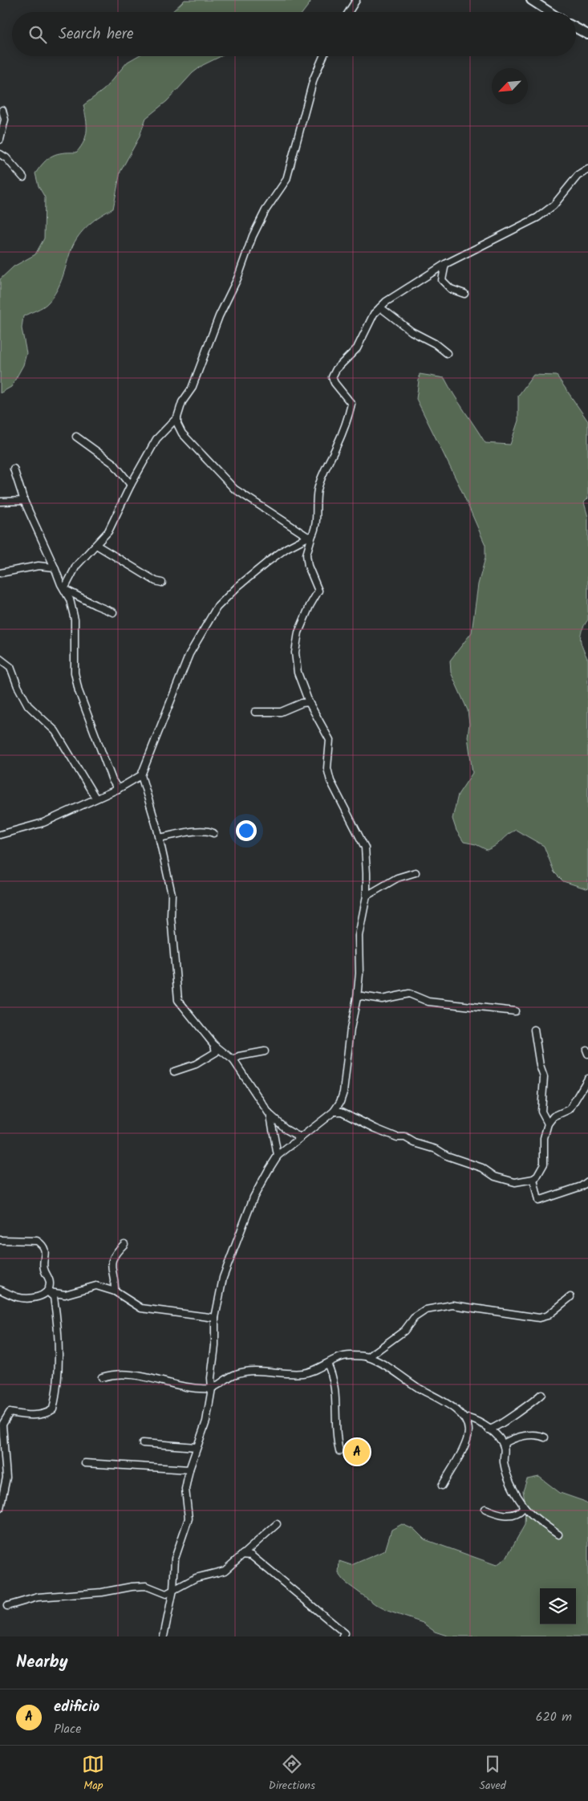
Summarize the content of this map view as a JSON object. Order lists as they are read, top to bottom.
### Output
{
  "north": "bottom left",
  "page": {
    "search": "Search here",
    "pins": "A",
    "heading": "Nearby",
    "list": [
      {
        "mark": "A",
        "name": "edificio",
        "note": "Place",
        "value": "620 m"
      }
    ],
    "nav": ["Map", "Directions", "Saved"]
  }
}
